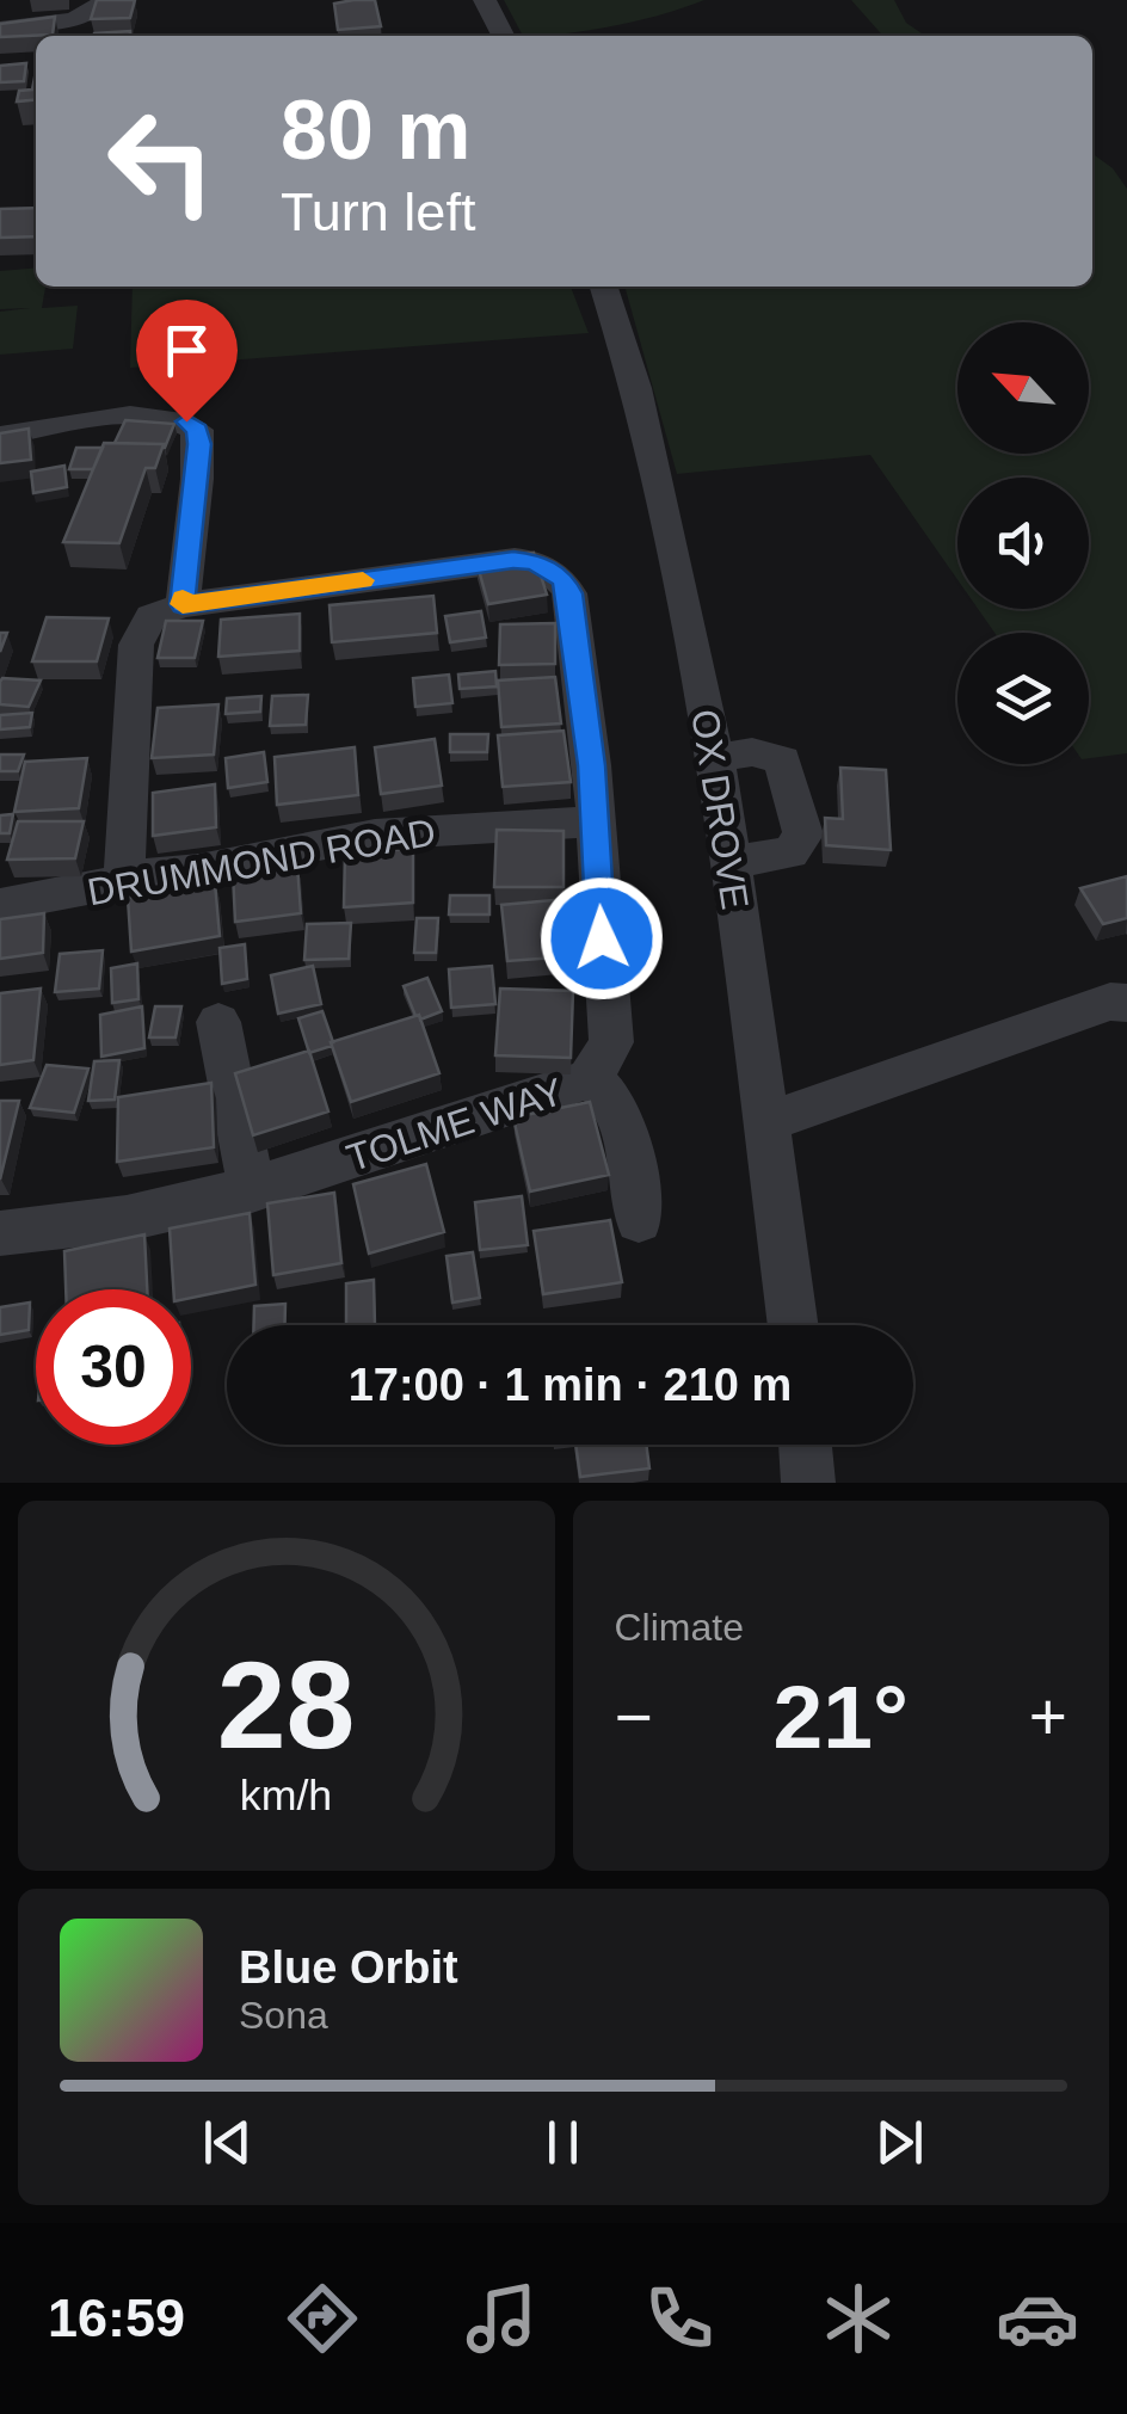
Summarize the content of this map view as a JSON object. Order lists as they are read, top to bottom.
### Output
{
  "streets": {
    "street": ["OX DROVE", "DRUMMOND ROAD", "TOLME WAY"]
  },
  "crossings": [
    ["DRUMMOND ROAD", "TOLME WAY"]
  ],
  "north": "top left",
  "page": {
    "turn": ["80 m", "Turn left"],
    "limit": "30",
    "trip": "17:00 · 1 min · 210 m",
    "tile": "Climate",
    "heat": ["−", "21°", "+"],
    "song": ["Blue Orbit", "Sona"],
    "tabs": "16:59",
    "gauge": ["28", "km/h"]
  }
}
